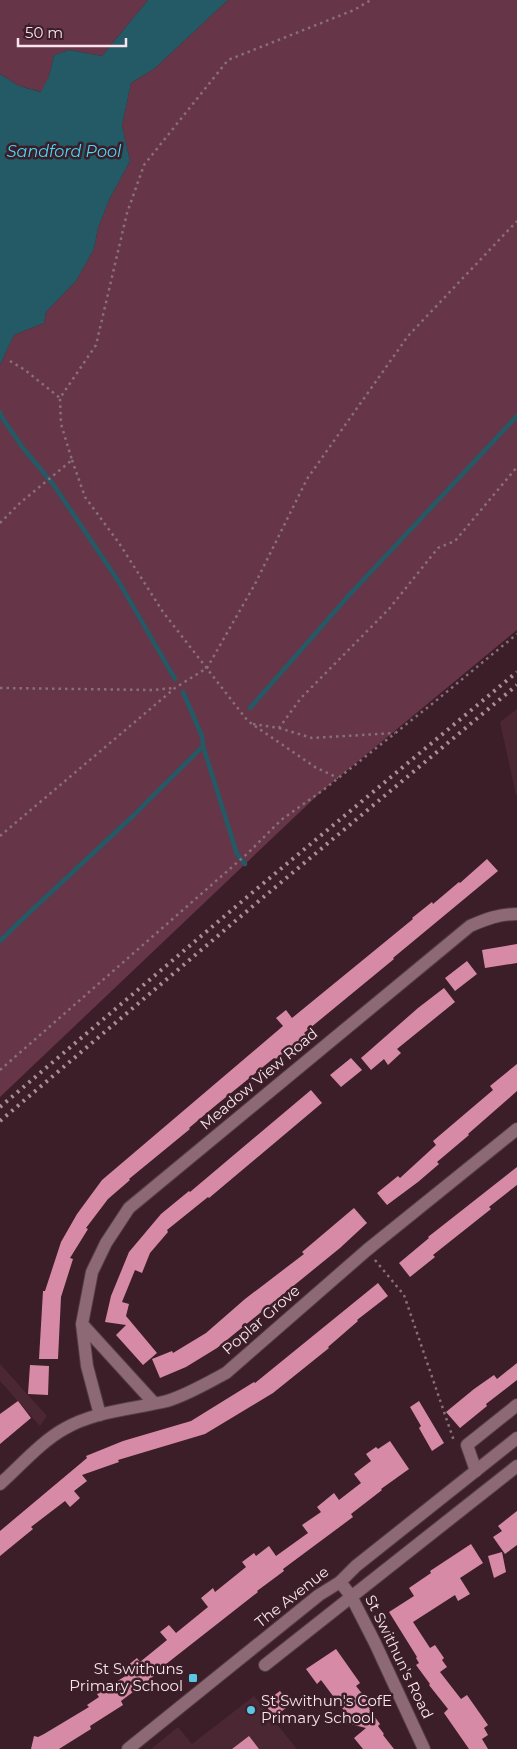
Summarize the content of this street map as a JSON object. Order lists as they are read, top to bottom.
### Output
{
  "streets": {
    "street": [
      "Meadow View Road",
      "Poplar Grove",
      "The Avenue",
      "St Swithun's Road"
    ]
  },
  "crossings": [
    ["Meadow View Road", "Poplar Grove"],
    ["The Avenue", "St Swithun's Road"]
  ],
  "water": ["Sandford Pool"],
  "places": {
    "transit": ["St Swithuns Primary School"],
    "other": ["St Swithun's CofE Primary School"]
  },
  "scale_bar": "50 m"
}
